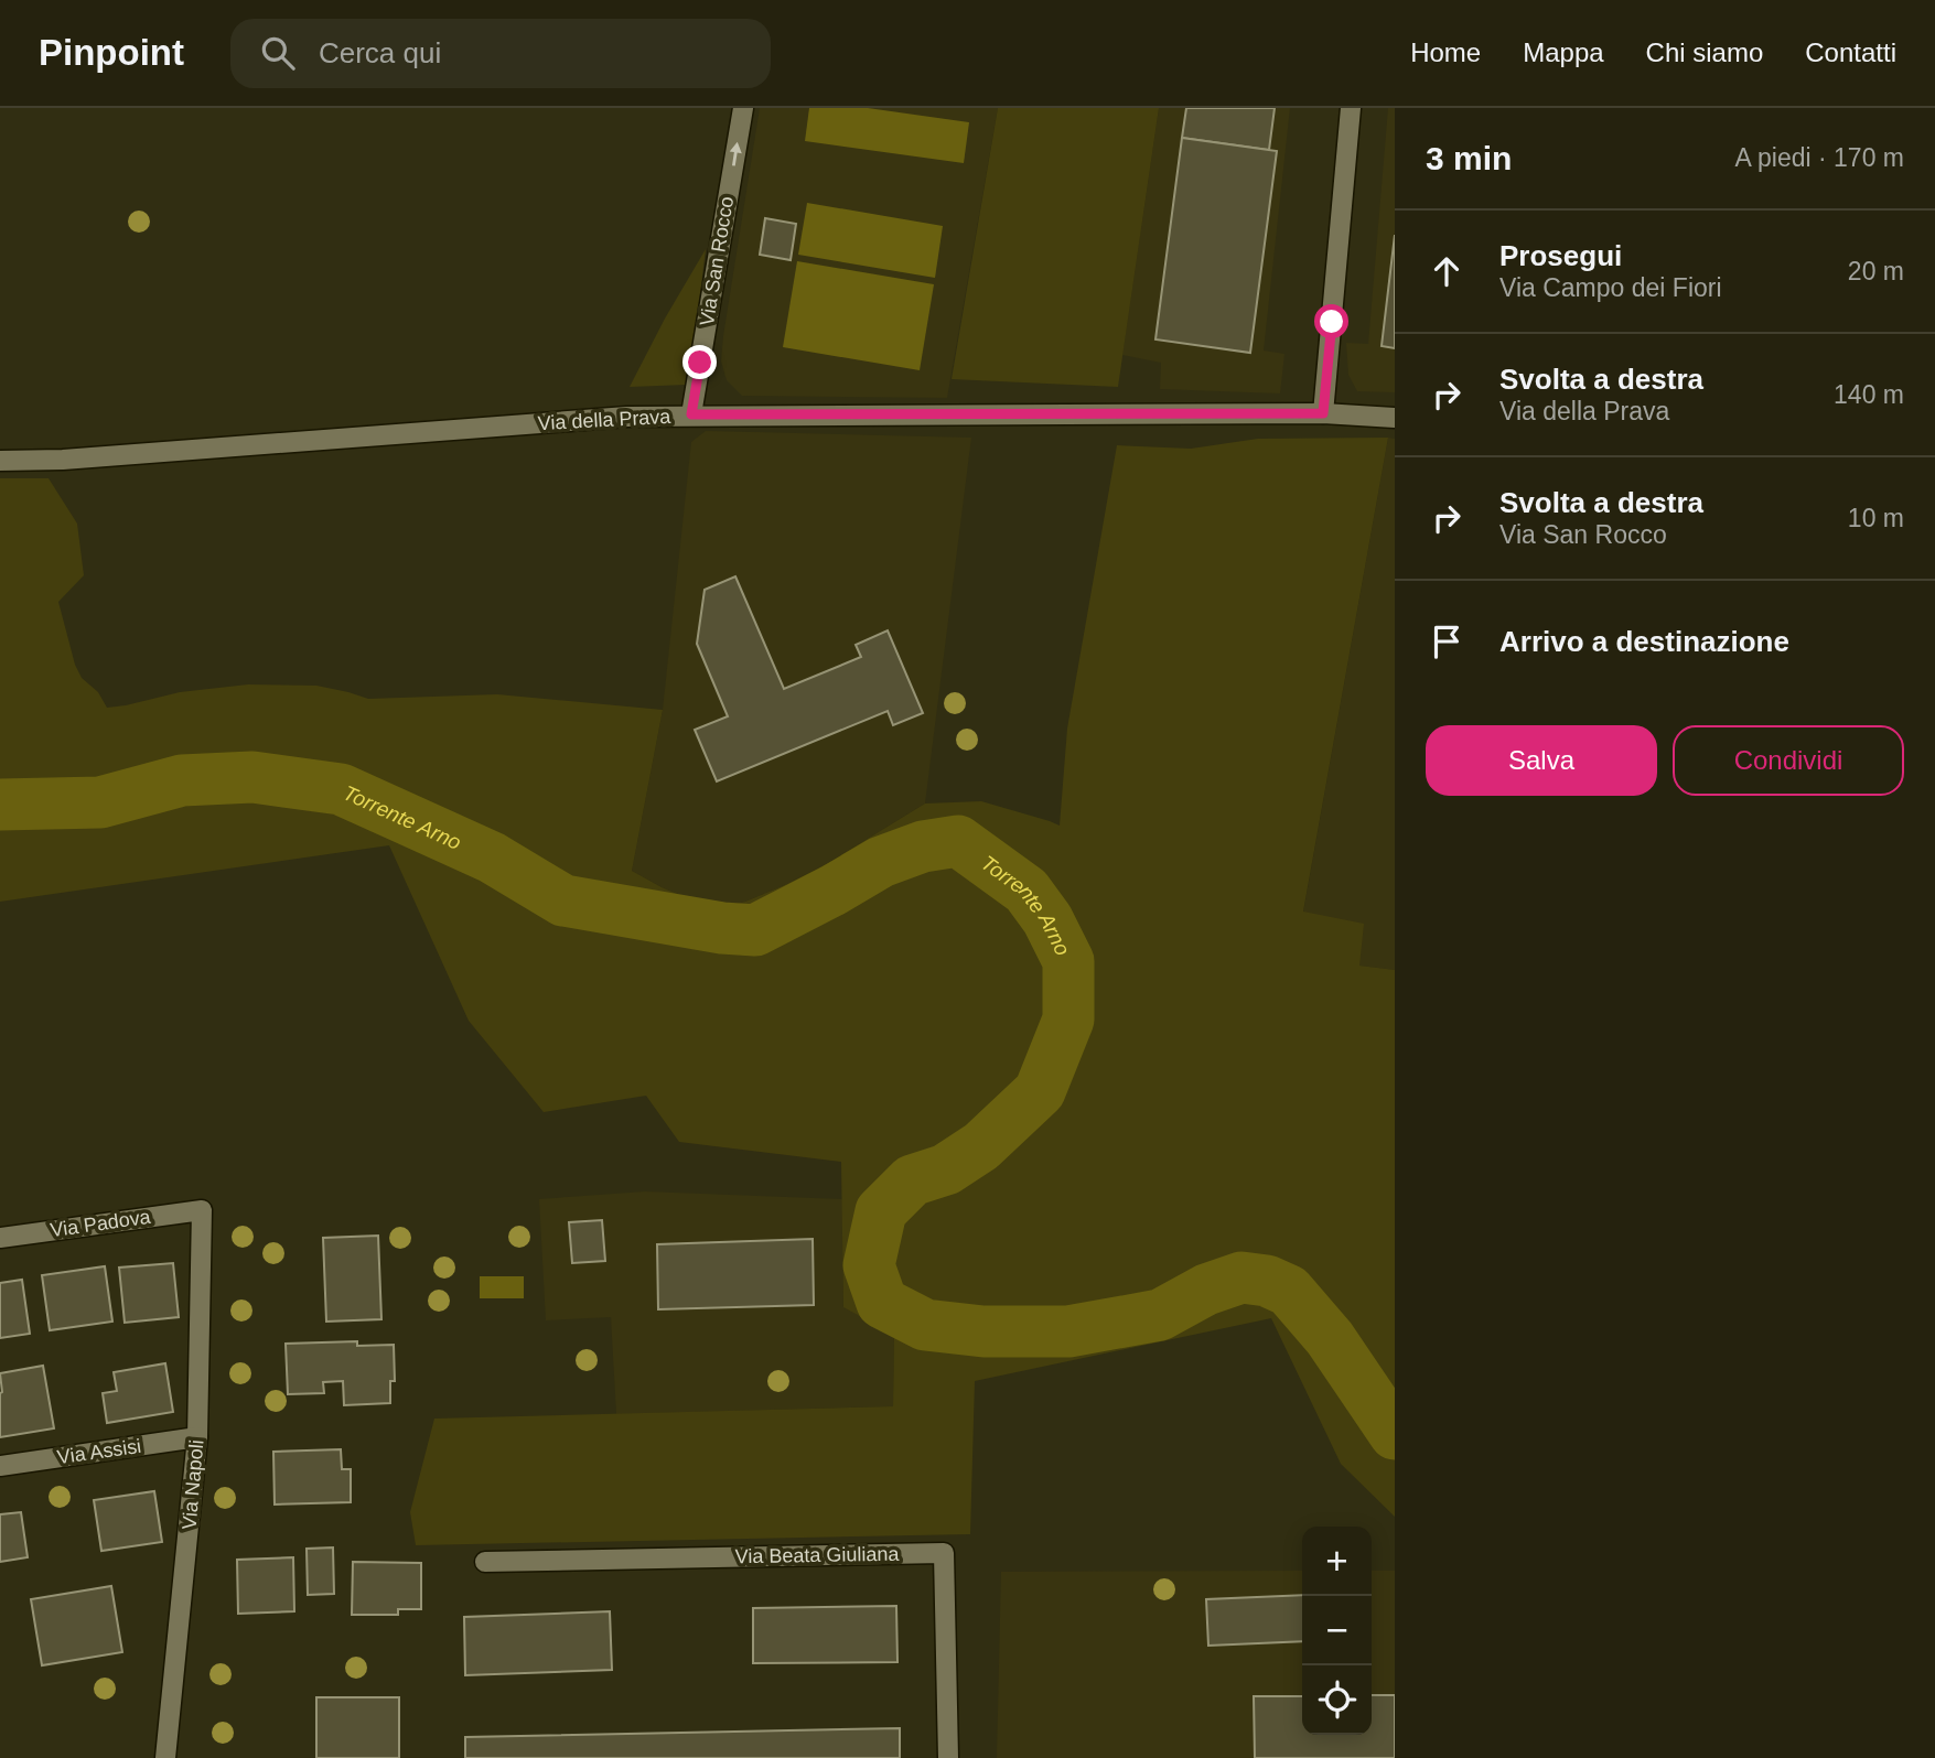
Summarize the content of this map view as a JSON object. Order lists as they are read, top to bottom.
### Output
{
  "streets": {
    "street": [
      "Via San Rocco",
      "Via della Prava",
      "Via Padova",
      "Via Assisi",
      "Via Napoli",
      "Via Beata Giuliana"
    ]
  },
  "crossings": [
    ["Via San Rocco", "Via della Prava"],
    ["Via Padova", "Via Napoli"],
    ["Via Assisi", "Via Napoli"]
  ],
  "one_way": ["Via San Rocco"],
  "water": ["Torrente Arno"],
  "page": {
    "header": "Pinpoint",
    "search": "Cerca qui",
    "nav": [
      "Home",
      "Mappa",
      "Chi siamo",
      "Contatti"
    ],
    "heading": ["3 min", "A piedi · 170 m"],
    "list": [
      ["Prosegui", "Via Campo dei Fiori", "20 m"],
      ["Svolta a destra", "Via della Prava", "140 m"],
      ["Svolta a destra", "Via San Rocco", "10 m"],
      "Arrivo a destinazione"
    ],
    "buttons": ["Salva", "Condividi"],
    "map_buttons": ["+", "−"]
  }
}
